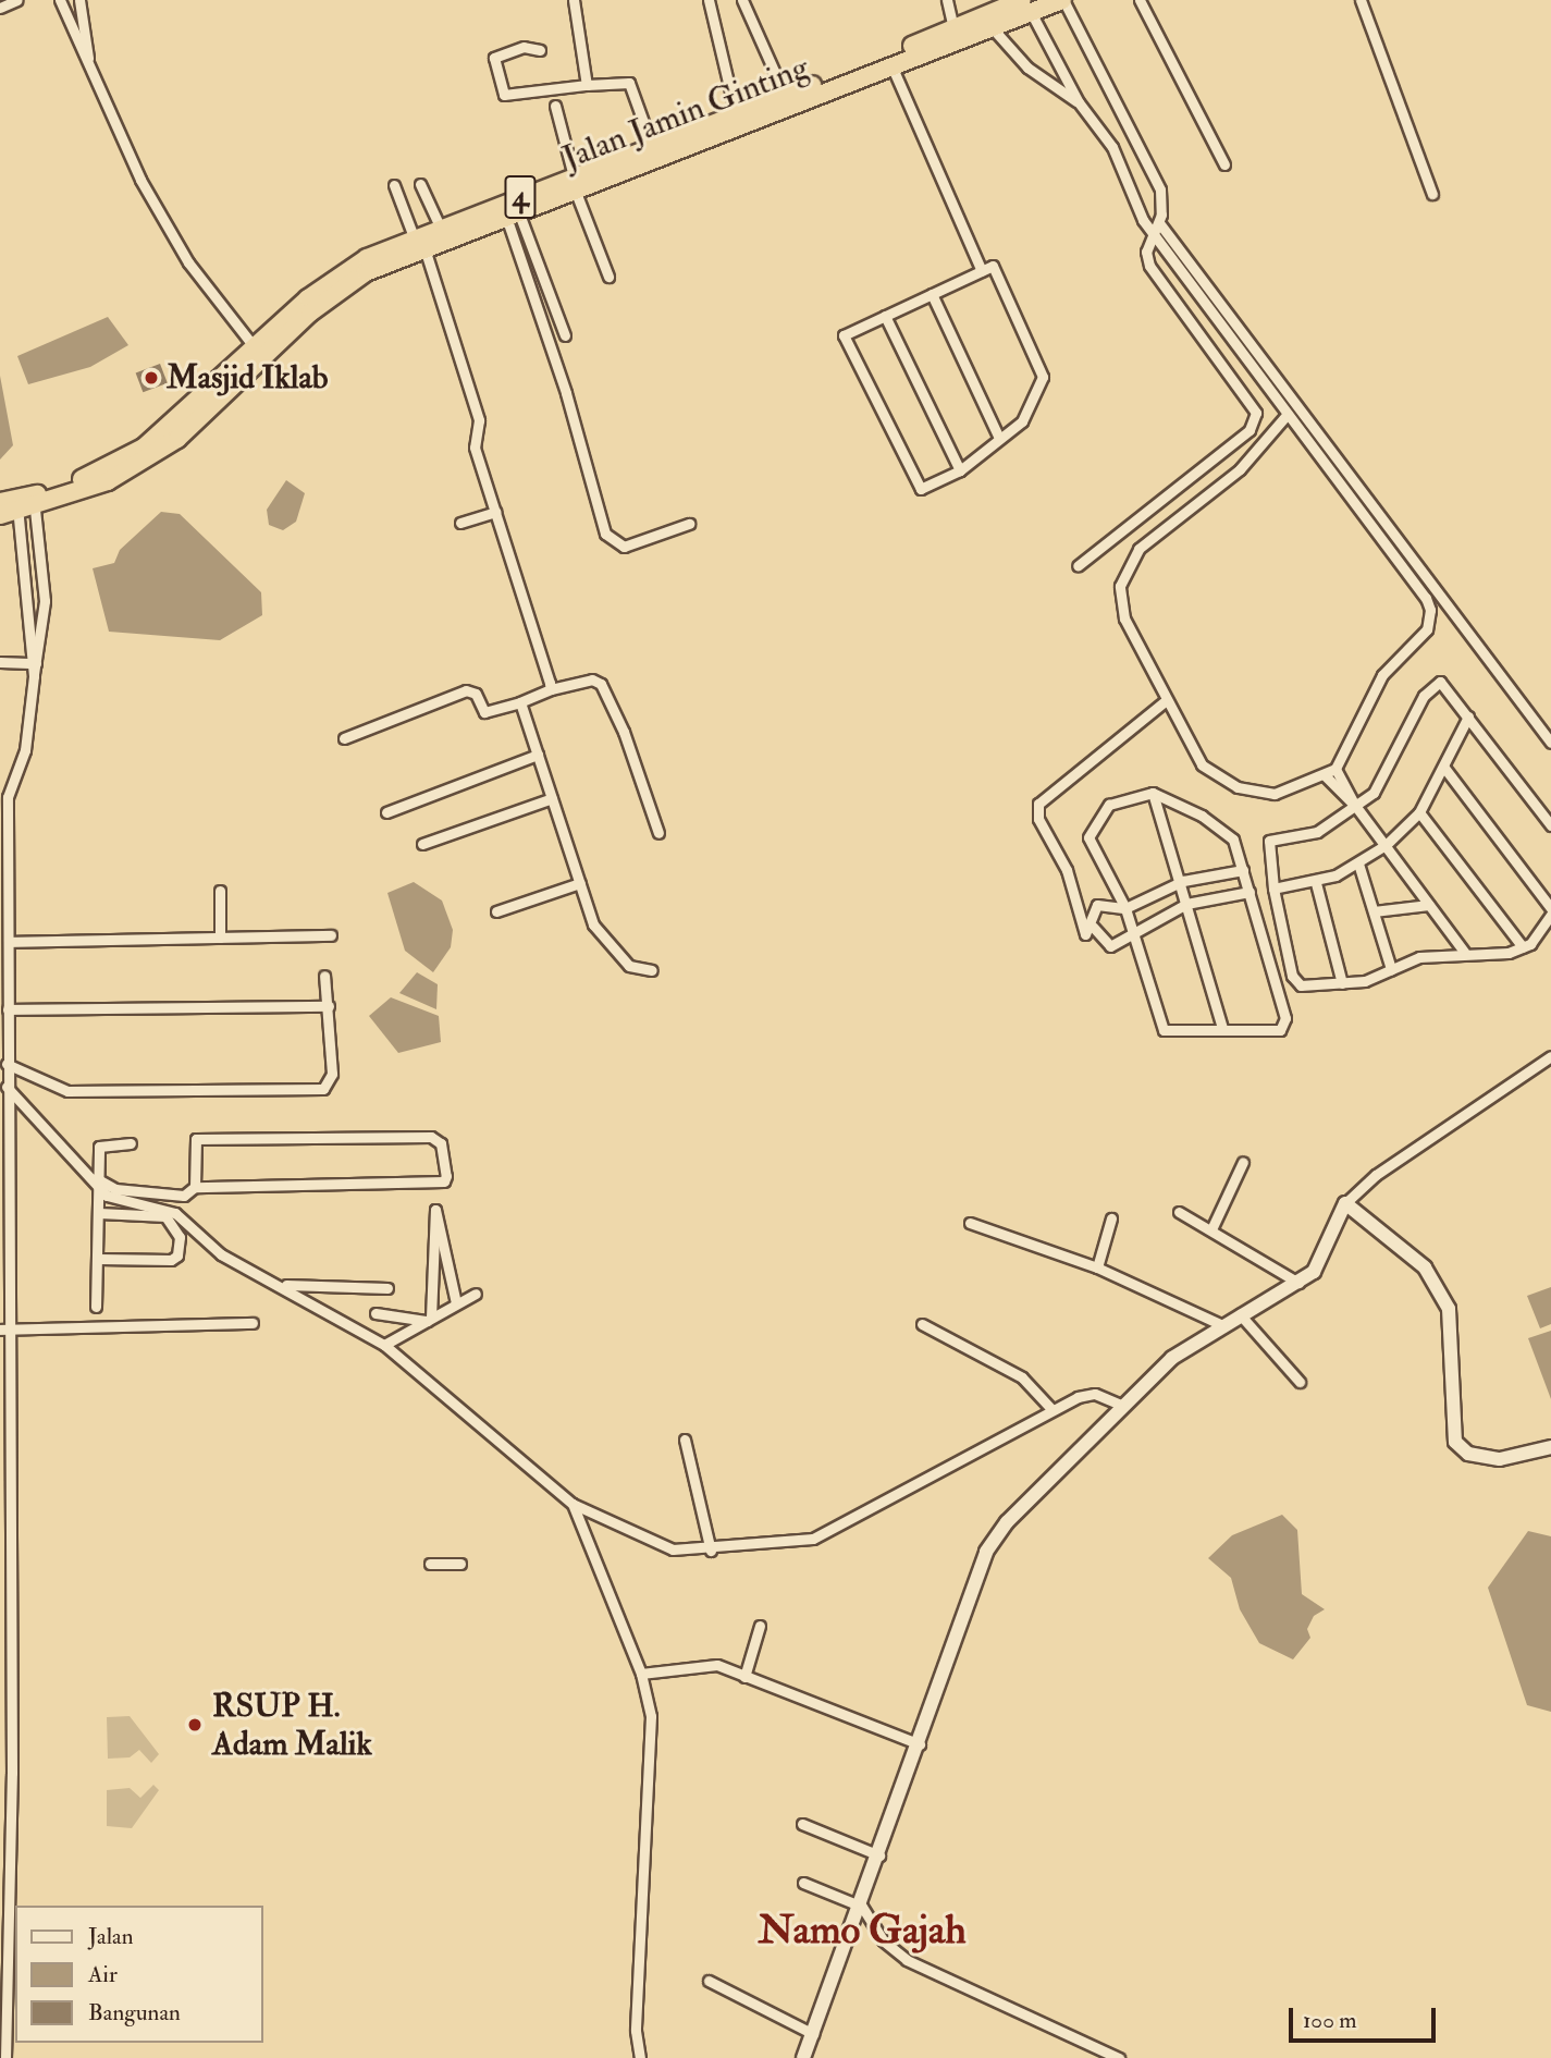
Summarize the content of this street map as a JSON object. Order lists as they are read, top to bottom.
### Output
{
  "streets": {
    "highway": ["Jalan Jamin Ginting", "4"]
  },
  "districts": ["Namo Gajah"],
  "places": ["Masjid Iklab", "RSUP H. Adam Malik"],
  "legend": ["Jalan", "Air", "Bangunan"],
  "scale_bar": "100 m"
}
